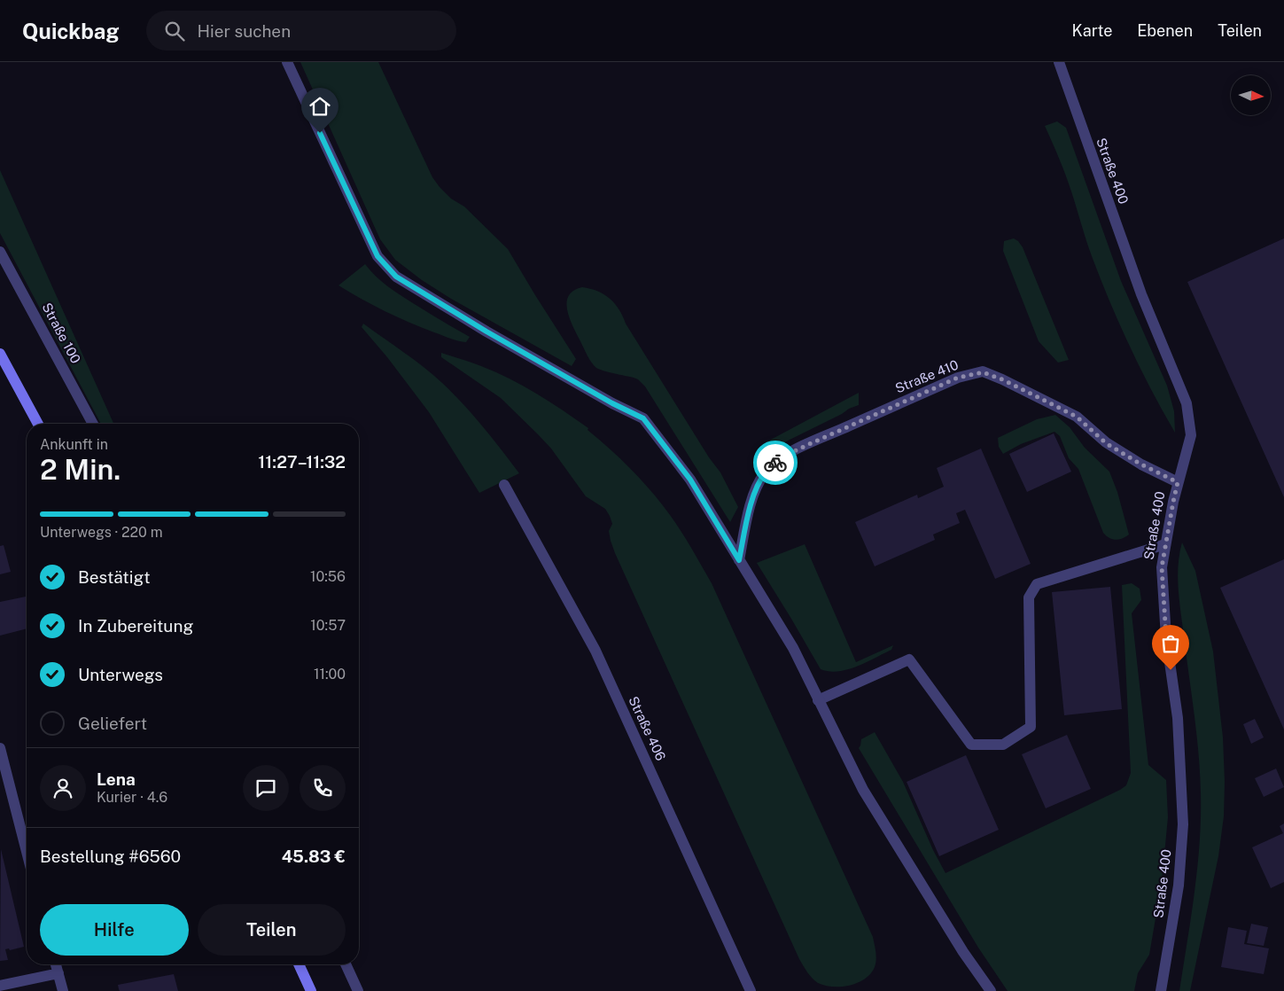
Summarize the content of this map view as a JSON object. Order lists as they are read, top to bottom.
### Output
{
  "streets": {
    "street": [
      "Straße 400",
      "Straße 100",
      "Straße 410",
      "Straße 406"
    ]
  },
  "crossings": [
    ["Straße 400", "Straße 410"]
  ],
  "north": "right",
  "page": {
    "header": "Quickbag",
    "search": "Hier suchen",
    "nav": ["Karte", "Ebenen", "Teilen"],
    "heading": ["2 Min.", "Ankunft in", "11:27–11:32"],
    "panel": [
      "Lena",
      "Kurier · 4.6",
      "Bestellung #6560",
      "45.83 €"
    ],
    "bar": "Unterwegs · 220 m",
    "list": [
      ["Bestätigt", "10:56"],
      ["In Zubereitung", "10:57"],
      ["Unterwegs", "11:00"],
      "Geliefert"
    ],
    "buttons": ["Hilfe", "Teilen"]
  }
}
